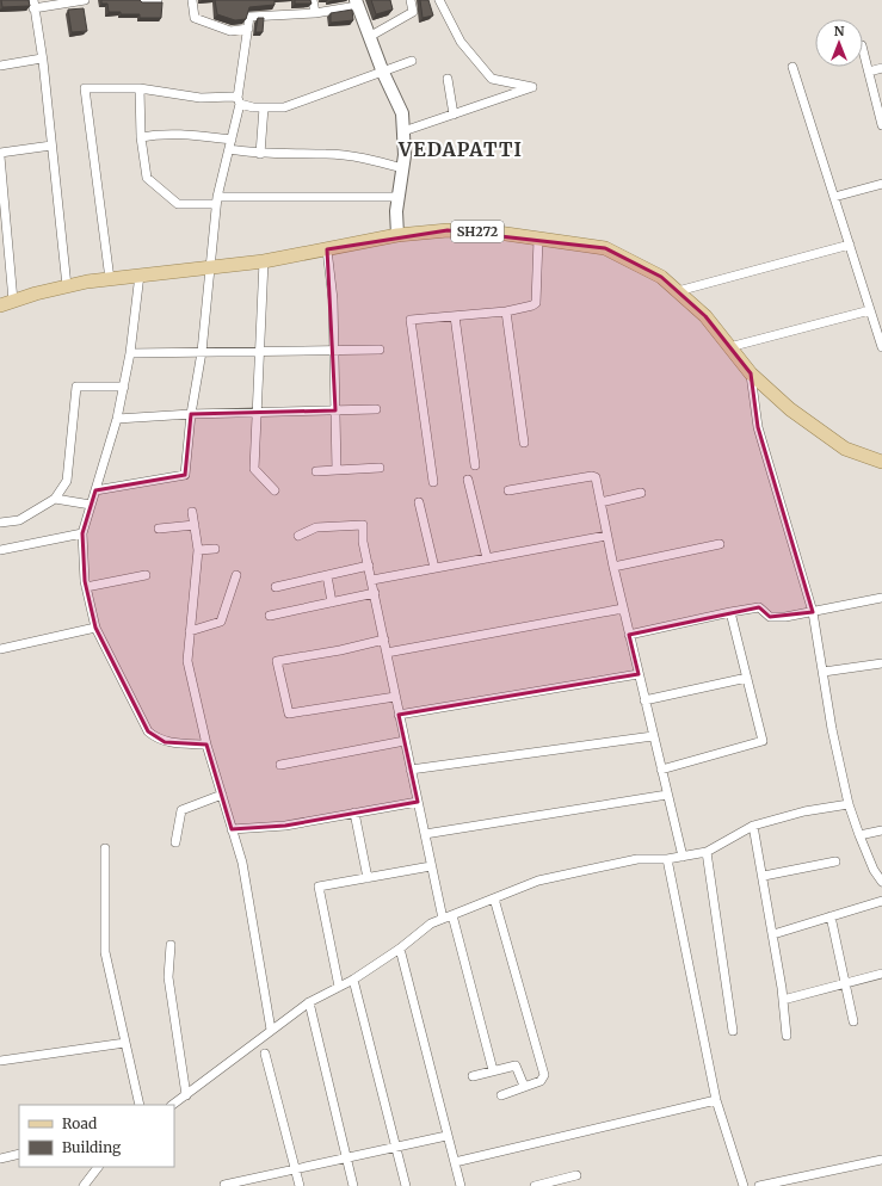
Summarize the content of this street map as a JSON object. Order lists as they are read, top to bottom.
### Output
{
  "streets": {
    "main road": ["SH272"]
  },
  "districts": ["VEDAPATTI"],
  "legend": ["Road", "Building"],
  "north": "top"
}
